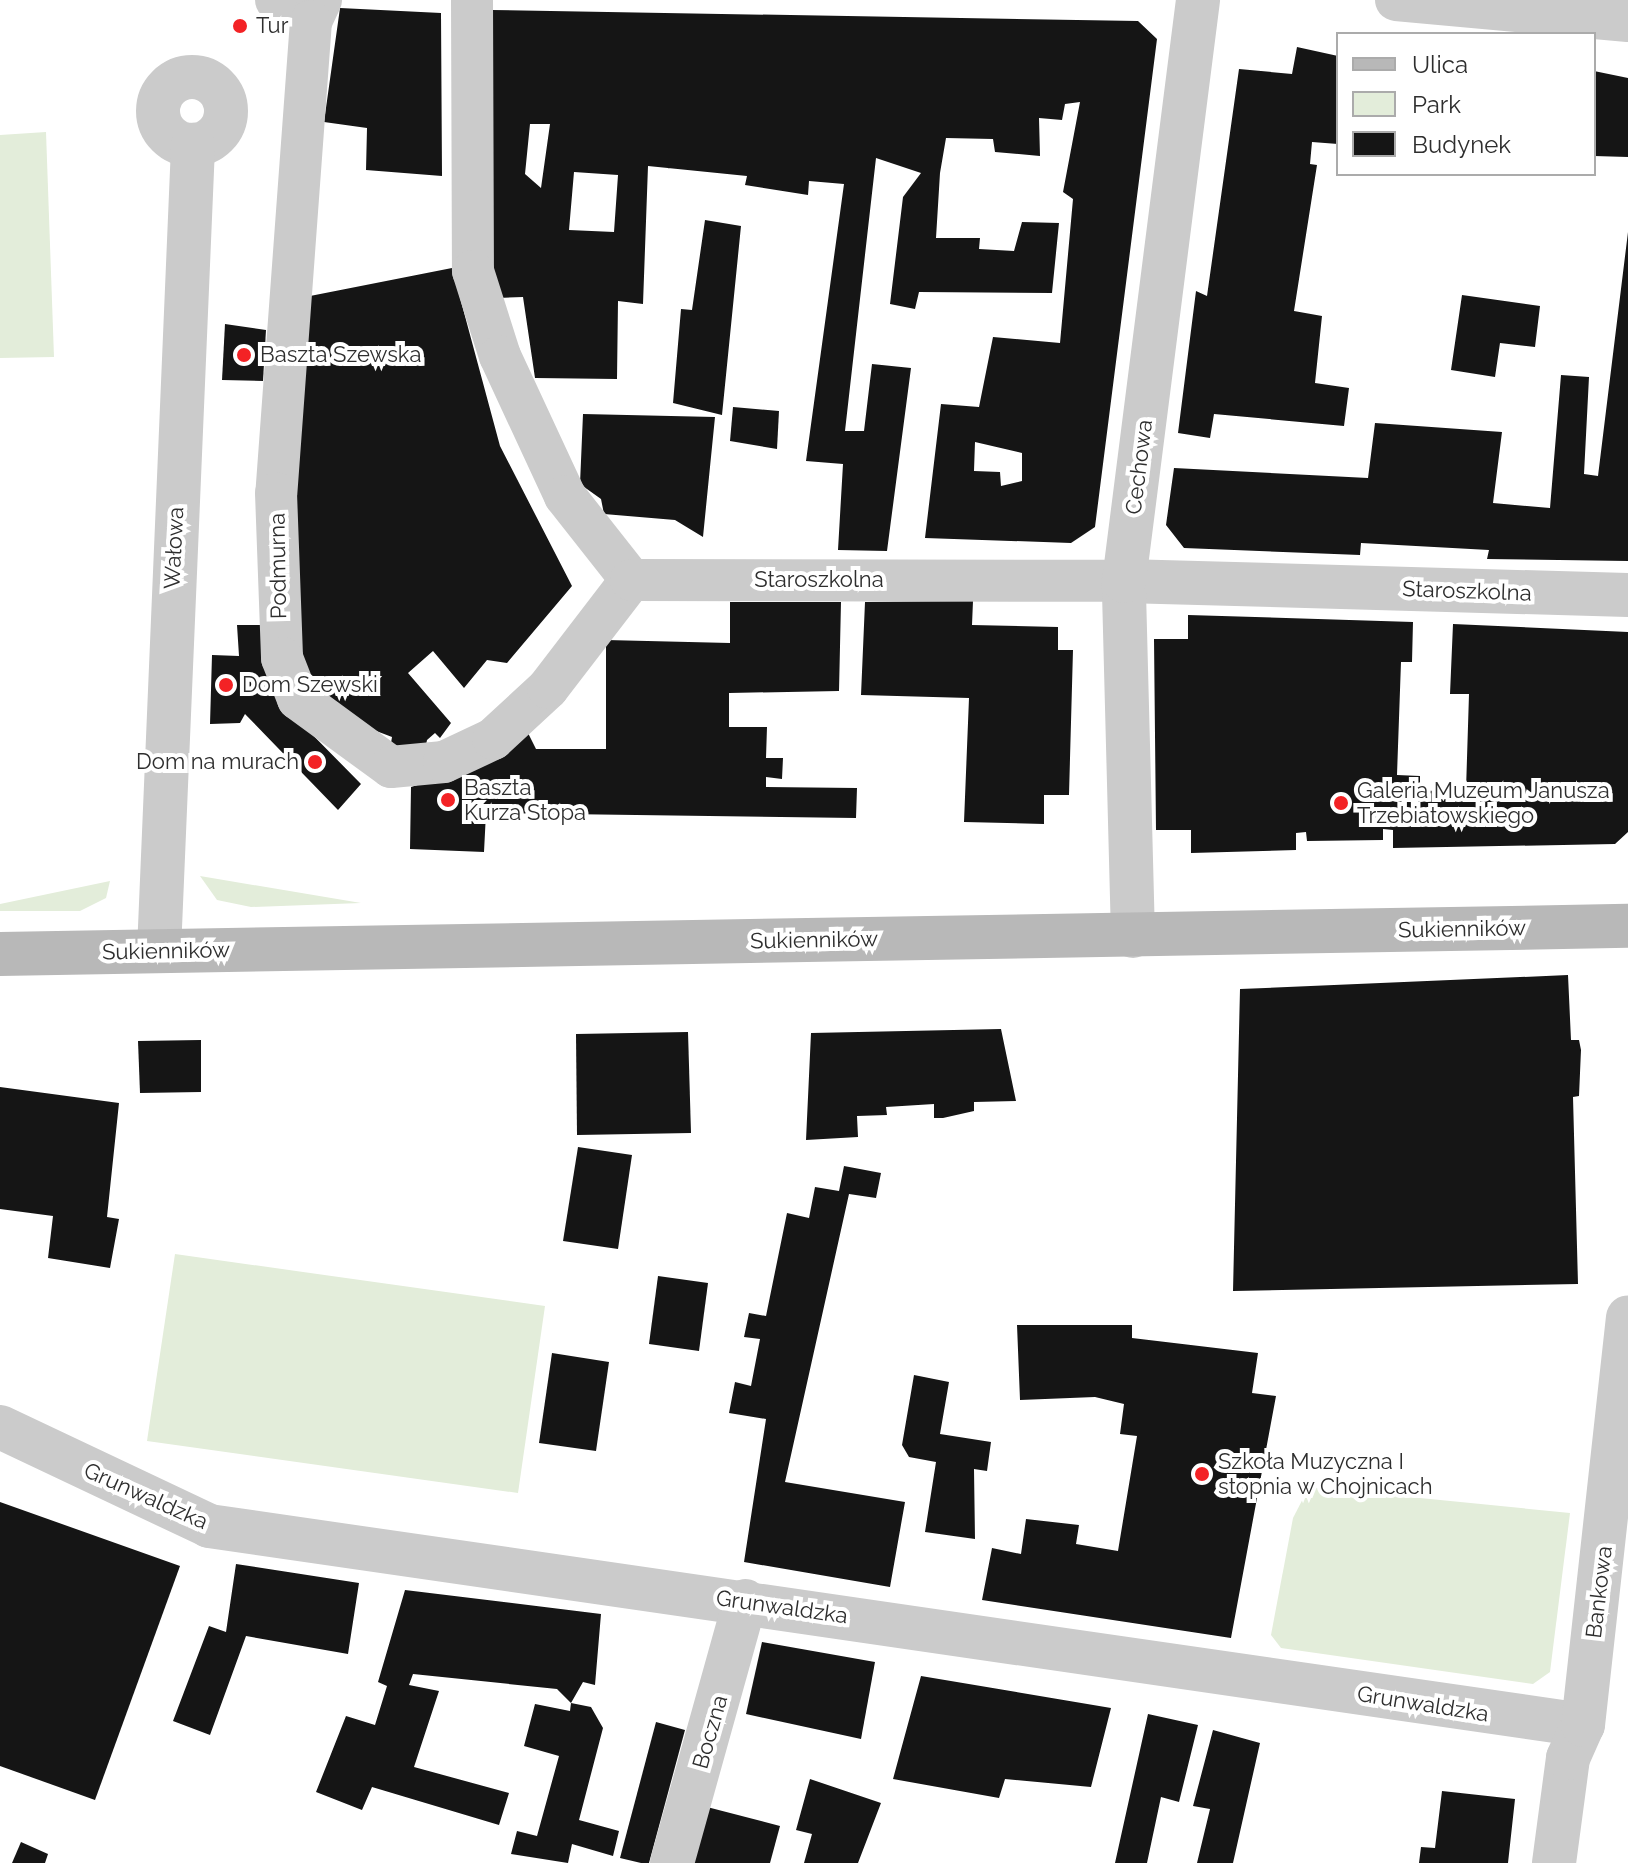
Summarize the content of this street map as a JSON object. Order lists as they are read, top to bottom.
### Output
{
  "streets": {
    "main road": ["Sukienników"],
    "street": [
      "Cechowa",
      "Wałowa",
      "Podmurna",
      "Staroszkolna",
      "Grunwaldzka",
      "Bankowa",
      "Boczna"
    ]
  },
  "crossings": [
    ["Cechowa", "Staroszkolna"],
    ["Cechowa", "Sukienników"],
    ["Wałowa", "Sukienników"],
    ["Podmurna", "Staroszkolna"],
    ["Grunwaldzka", "Bankowa"],
    ["Grunwaldzka", "Boczna"]
  ],
  "places": [
    "Tur",
    "Baszta Szewska",
    "Dom Szewski",
    "Dom na murach",
    "Baszta Kurza Stopa",
    "Galeria Muzeum Janusza Trzebiatowskiego",
    "Szkoła Muzyczna I stopnia w Chojnicach"
  ],
  "legend": ["Ulica", "Park", "Budynek"]
}
